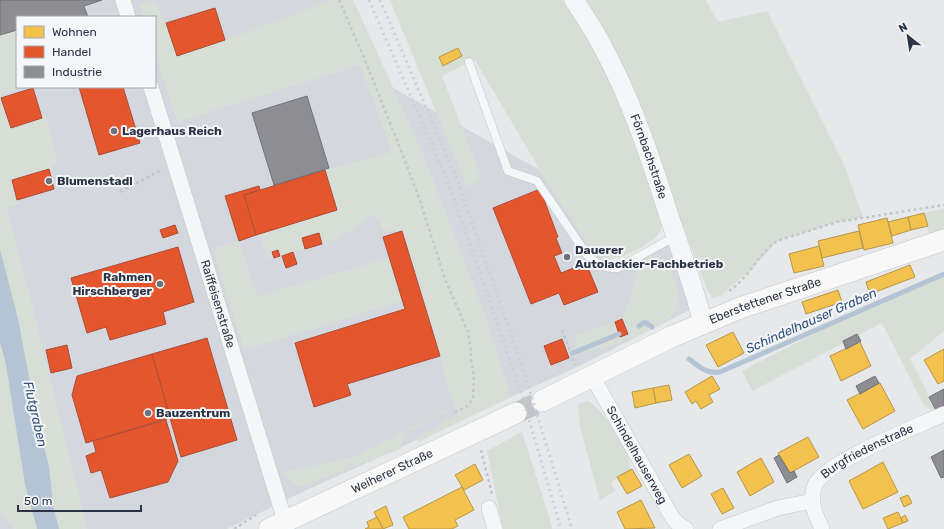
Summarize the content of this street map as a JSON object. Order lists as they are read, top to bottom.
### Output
{
  "streets": {
    "main road": ["Eberstettener Straße", "Weiherer Straße"],
    "street": [
      "Förnbachstraße",
      "Raiffeisenstraße",
      "Burgfriedenstraße",
      "Schindelhauserweg"
    ]
  },
  "crossings": [
    ["Förnbachstraße", "Eberstettener Straße"],
    ["Eberstettener Straße", "Schindelhauserweg"],
    ["Raiffeisenstraße", "Weiherer Straße"]
  ],
  "water": ["Schindelhauser Graben", "Flutgraben"],
  "places": [
    "Lagerhaus Reich",
    "Blumenstadl",
    "Dauerer Autolackier-Fachbetrieb",
    "Rahmen Hirschberger",
    "Bauzentrum"
  ],
  "legend": ["Wohnen", "Handel", "Industrie"],
  "scale_bar": "50 m",
  "north": "top left"
}
